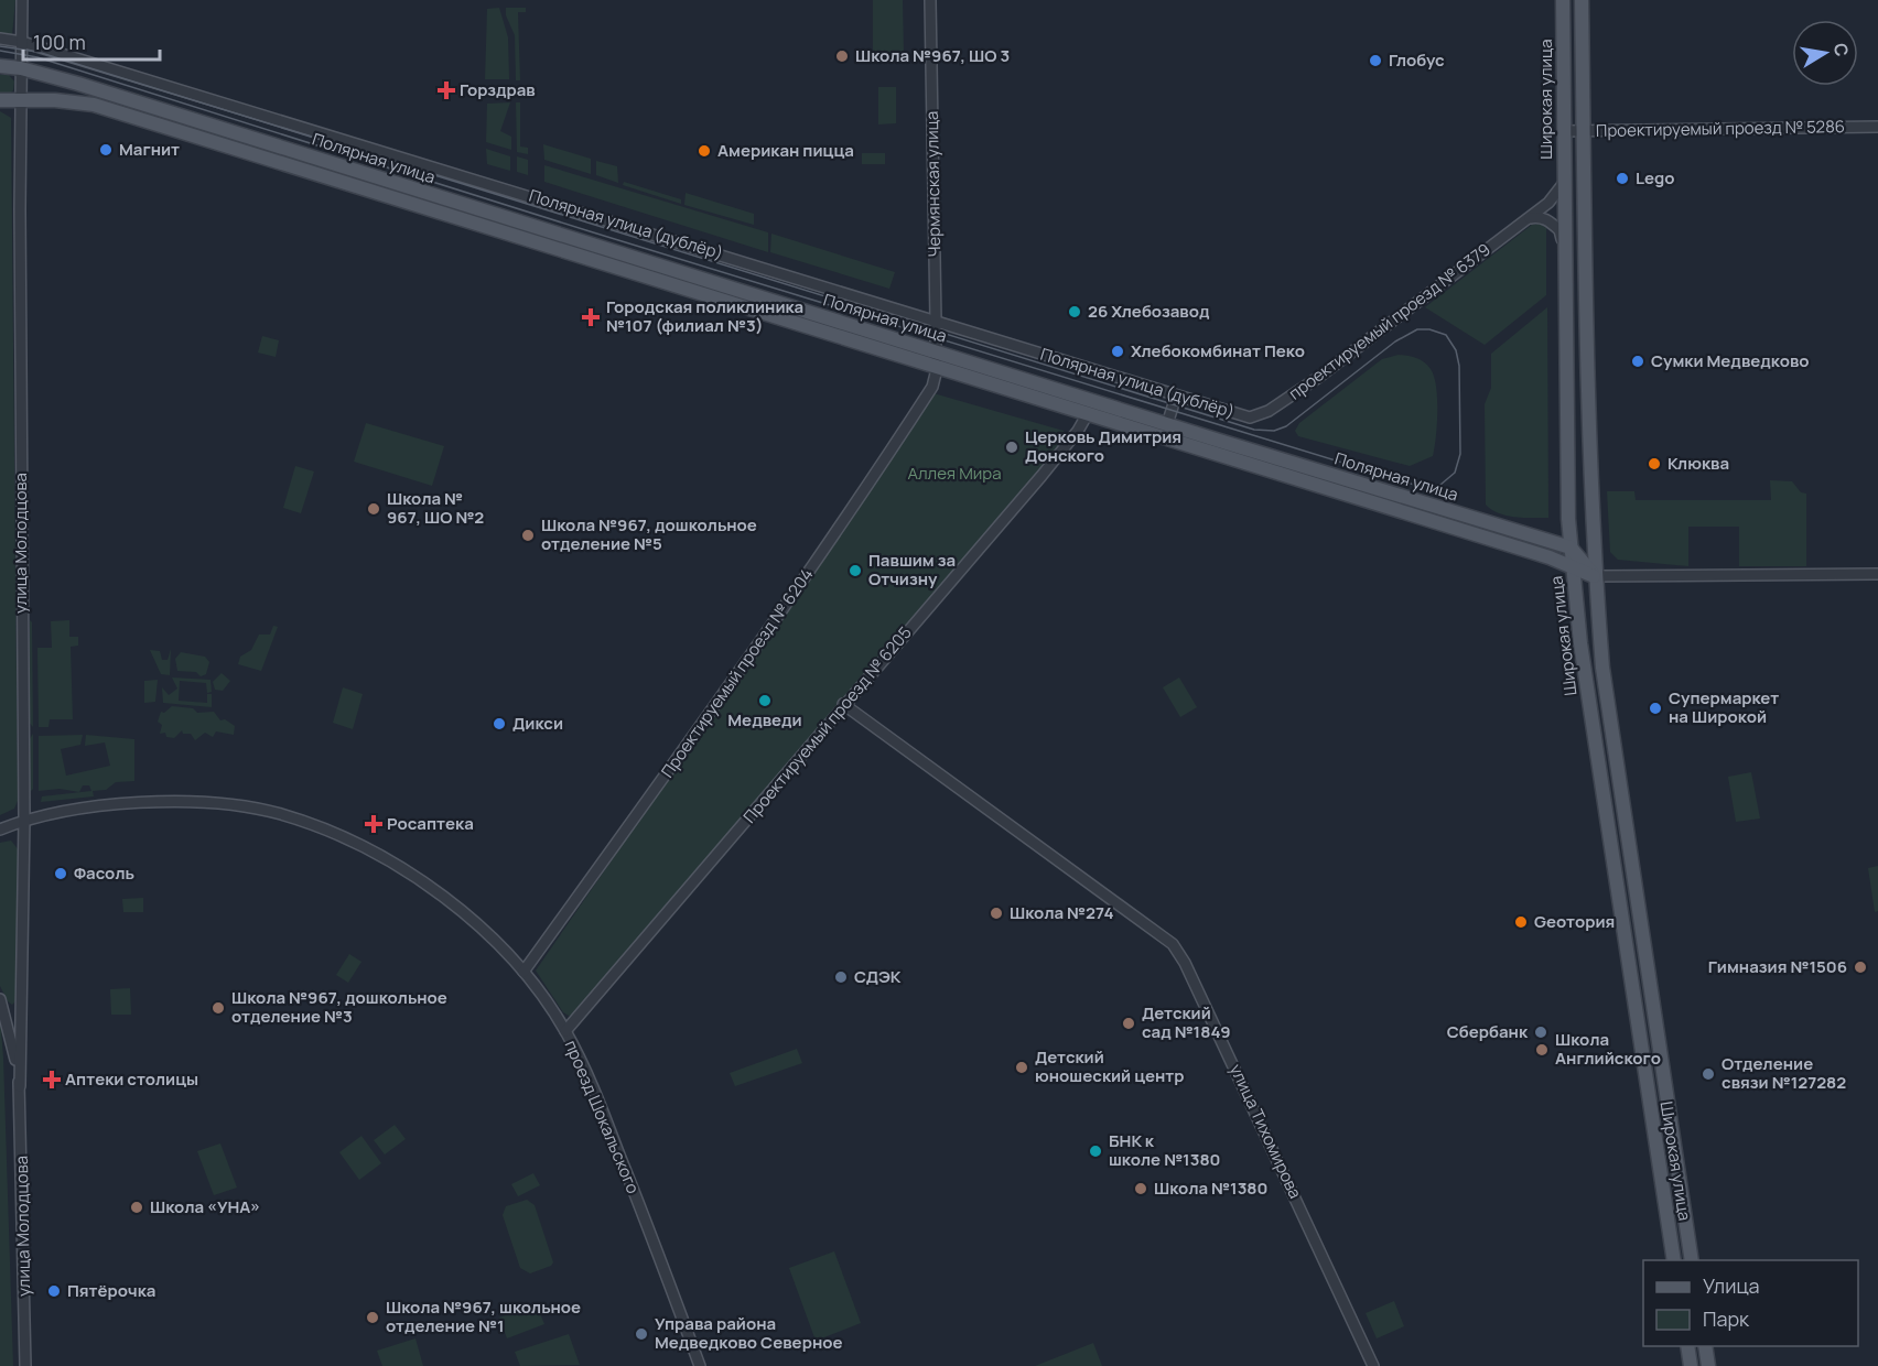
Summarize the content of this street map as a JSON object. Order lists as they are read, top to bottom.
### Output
{
  "streets": {
    "main road": ["Широкая улица", "Полярная улица"],
    "street": [
      "Проектируемый проезд № 5286",
      "Чермянская улица",
      "Полярная улица (дублёр)",
      "проектируемый проезд № 6379",
      "улица Молодцова",
      "Проектируемый проезд № 6204",
      "Проектируемый проезд № 6205",
      "проезд Шокальского",
      "улица Тихомирова"
    ]
  },
  "crossings": [
    ["Широкая улица", "Проектируемый проезд № 5286"],
    ["Широкая улица", "Полярная улица"],
    ["Широкая улица", "проектируемый проезд № 6379"],
    ["Полярная улица", "Чермянская улица"],
    ["Полярная улица", "улица Молодцова"],
    ["Полярная улица", "Проектируемый проезд № 6204"],
    ["Полярная улица", "Проектируемый проезд № 6205"],
    ["Чермянская улица", "Полярная улица (дублёр)"],
    ["Чермянская улица", "Проектируемый проезд № 6204"],
    ["Полярная улица (дублёр)", "проектируемый проезд № 6379"],
    ["Полярная улица (дублёр)", "улица Молодцова"],
    ["улица Молодцова", "проезд Шокальского"],
    ["Проектируемый проезд № 6204", "проезд Шокальского"],
    ["Проектируемый проезд № 6205", "проезд Шокальского"],
    ["Проектируемый проезд № 6205", "улица Тихомирова"]
  ],
  "parks": ["Аллея Мира"],
  "places": {
    "other": [
      "Школа №967, ШО 3",
      "Глобус",
      "Магнит",
      "Американ пицца",
      "Lego",
      "26 Хлебозавод",
      "Хлебокомбинат Пеко",
      "Сумки Медведково",
      "Церковь Димитрия Донского",
      "Клюква",
      "Школа № 967, ШО №2",
      "Школа №967, дошкольное отделение №5",
      "Павшим за Отчизну",
      "Медведи",
      "Супермаркет на Широкой",
      "Дикси",
      "Фасоль",
      "Школа №274",
      "Gеотория",
      "Гимназия №1506",
      "СДЭК",
      "Школа №967, дошкольное отделение №3",
      "Детский сад №1849",
      "Сбербанк",
      "Школа Английского",
      "Детский юношеский центр",
      "Отделение связи №127282",
      "БНК к школе №1380",
      "Школа №1380",
      "Школа «УНА»",
      "Пятёрочка",
      "Школа №967, школьное отделение №1",
      "Управа района Медведково Северное"
    ],
    "health": [
      "Горздрав",
      "Городская поликлиника №107 (филиал №3)",
      "Росаптека",
      "Аптеки столицы"
    ]
  },
  "legend": ["Улица", "Парк"],
  "scale_bar": "100 m",
  "north": "right"
}
